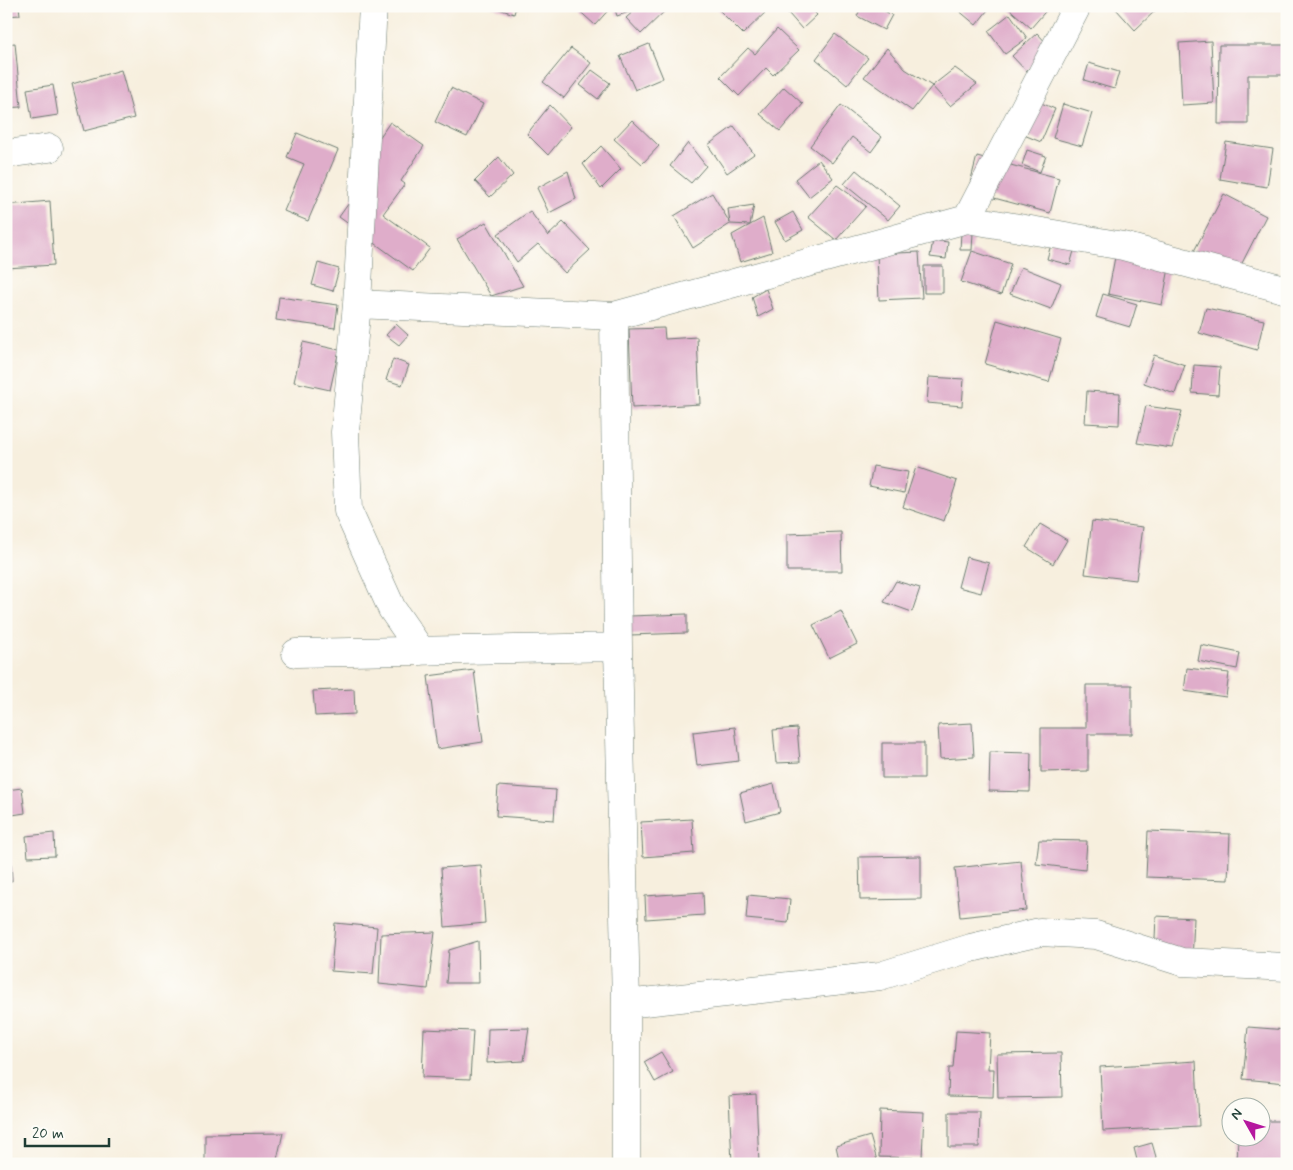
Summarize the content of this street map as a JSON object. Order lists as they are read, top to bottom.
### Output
{
  "scale_bar": "20 m",
  "north": "top left"
}
